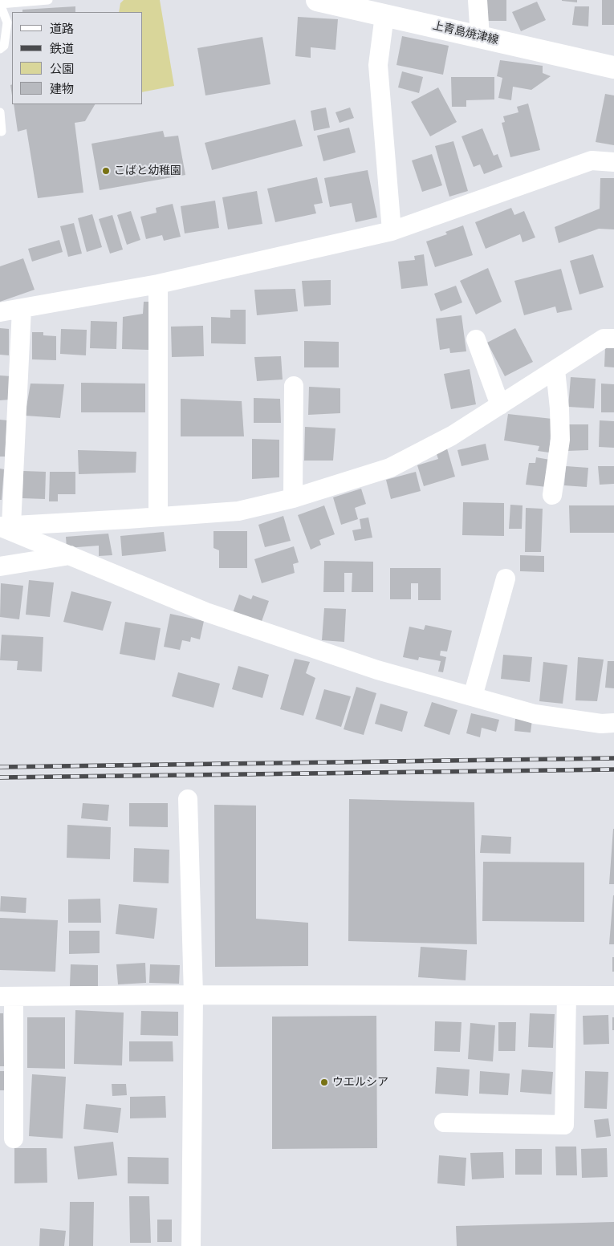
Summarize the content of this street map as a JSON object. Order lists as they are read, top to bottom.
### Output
{
  "streets": {
    "main road": ["上青島焼津線"]
  },
  "places": ["こばと幼稚園", "ウエルシア"],
  "legend": [
    "道路",
    "鉄道",
    "公園",
    "建物"
  ]
}
